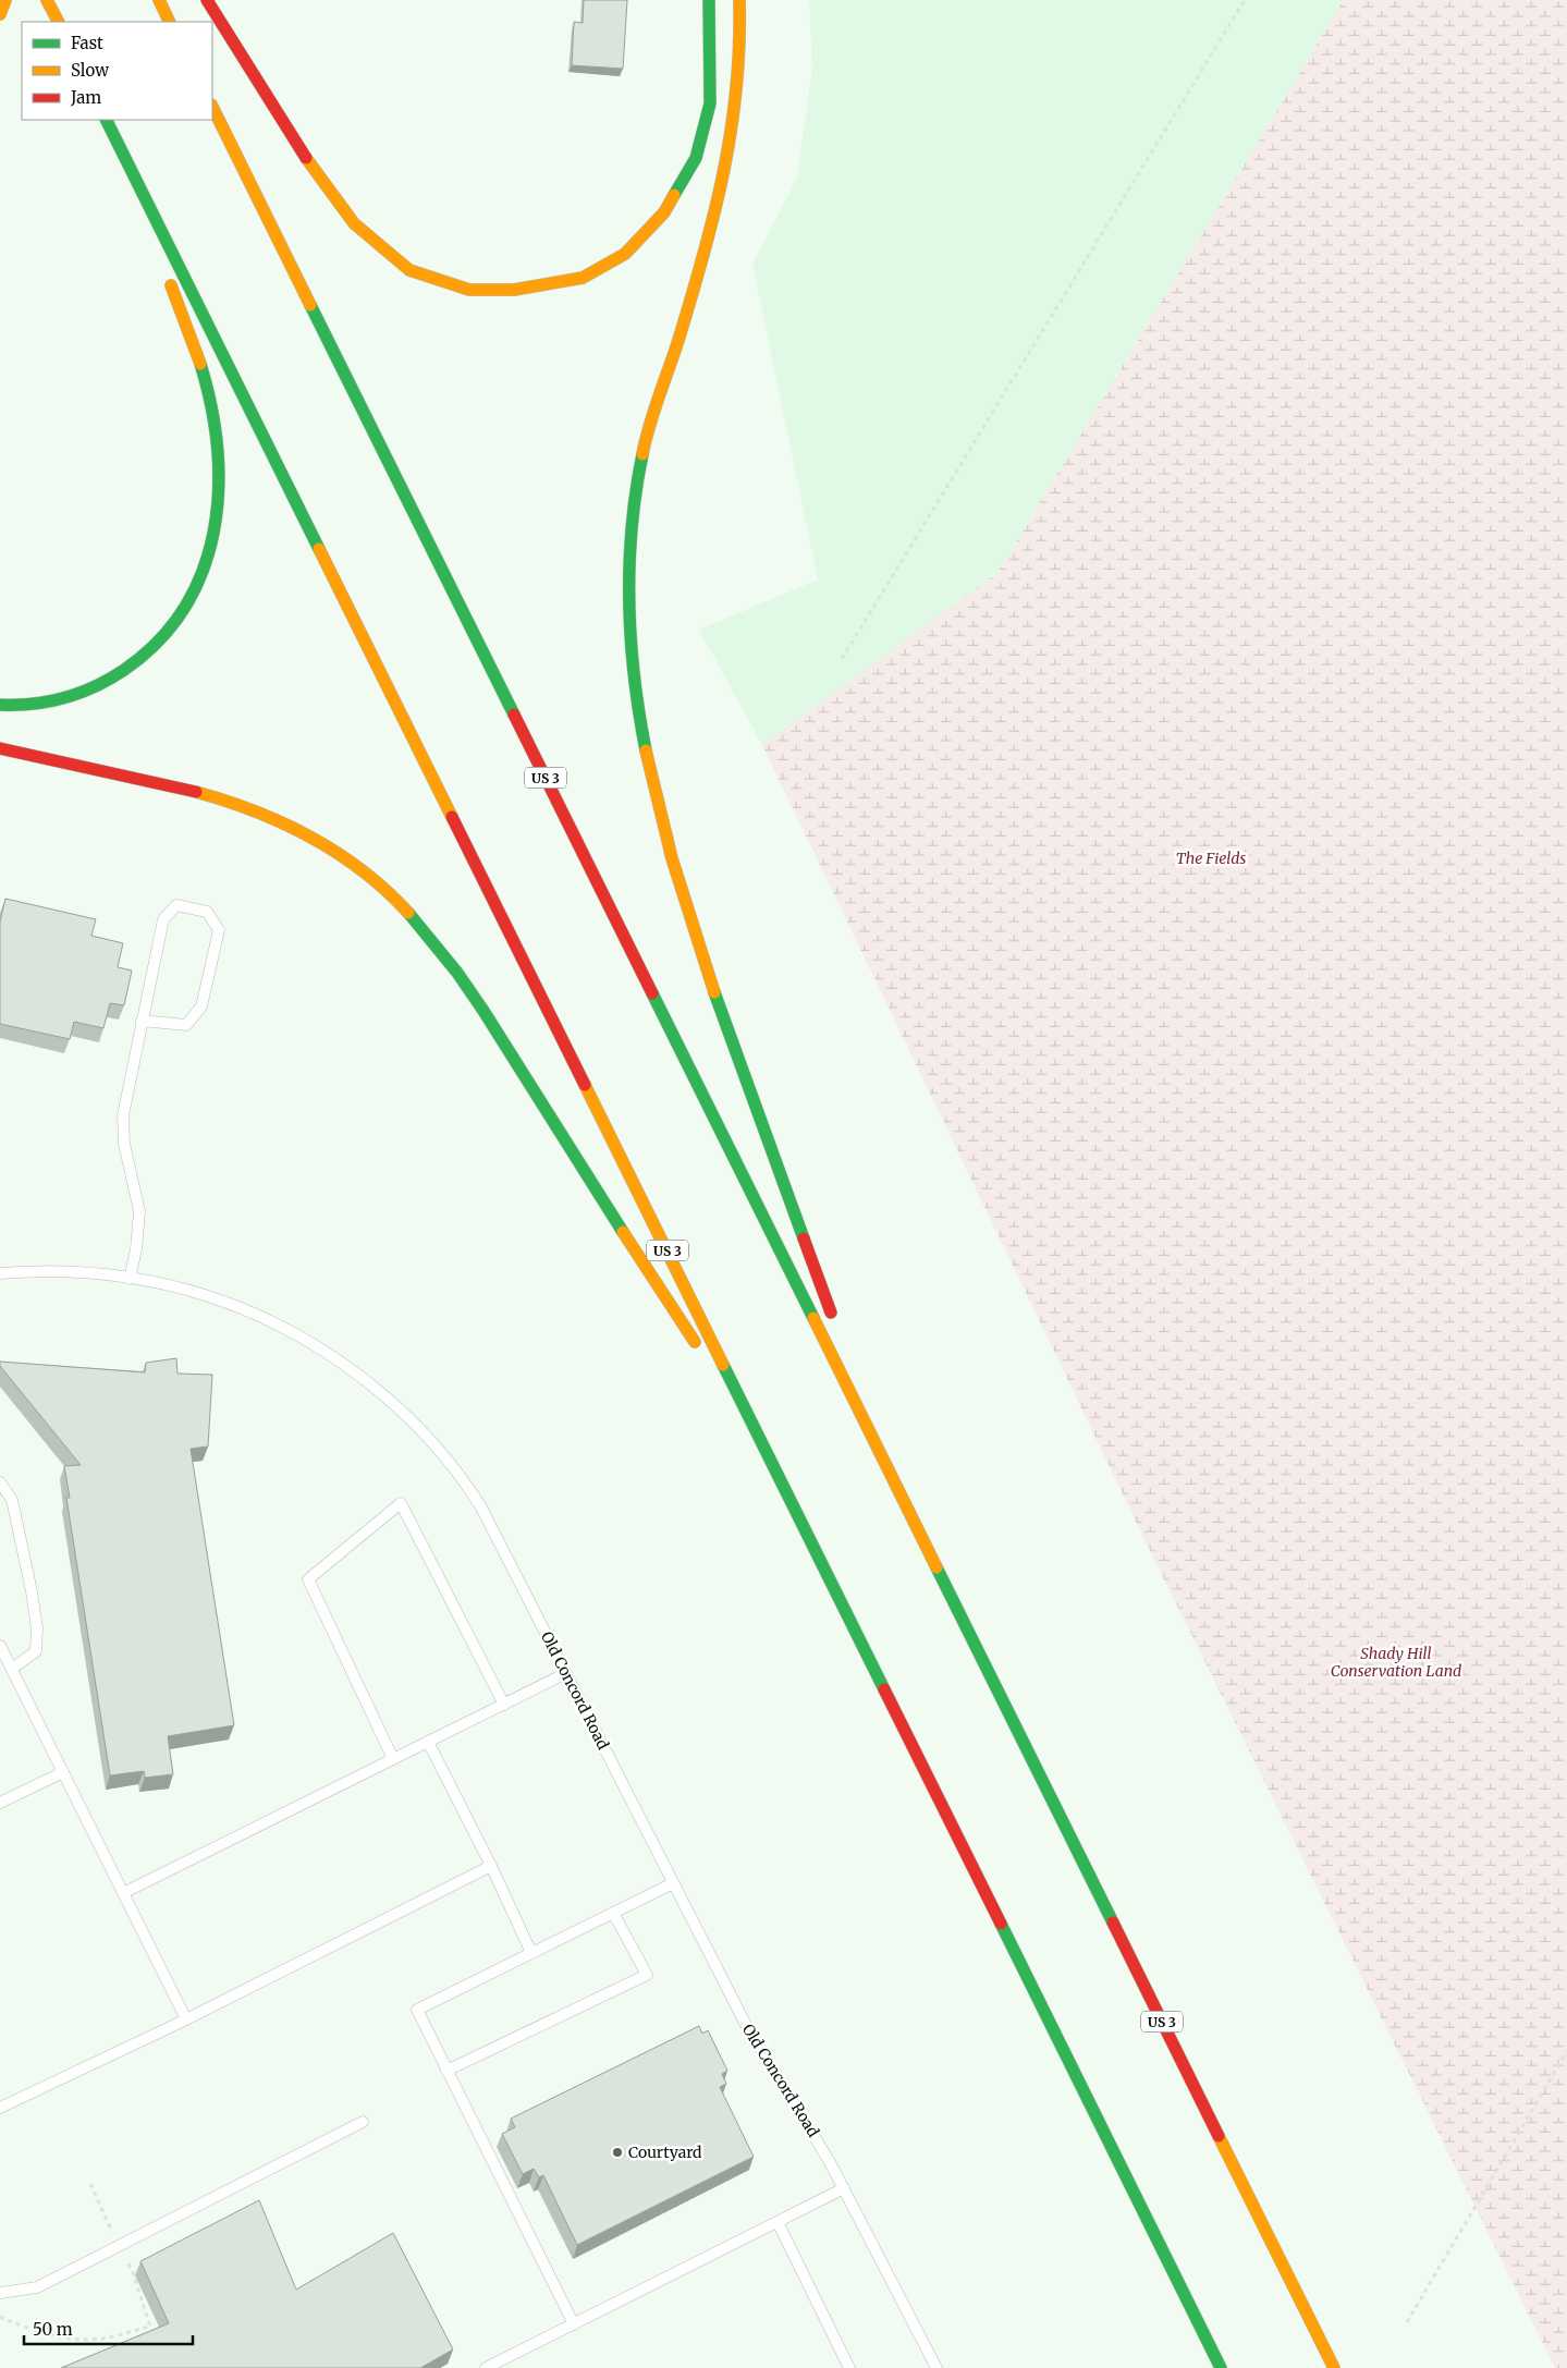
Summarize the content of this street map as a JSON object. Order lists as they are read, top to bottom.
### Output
{
  "streets": {
    "main road": ["US 3"],
    "lane": ["Old Concord Road"]
  },
  "parks": ["The Fields", "Shady Hill Conservation Land"],
  "places": ["Courtyard"],
  "legend": ["Fast", "Slow", "Jam"],
  "scale_bar": "50 m"
}
